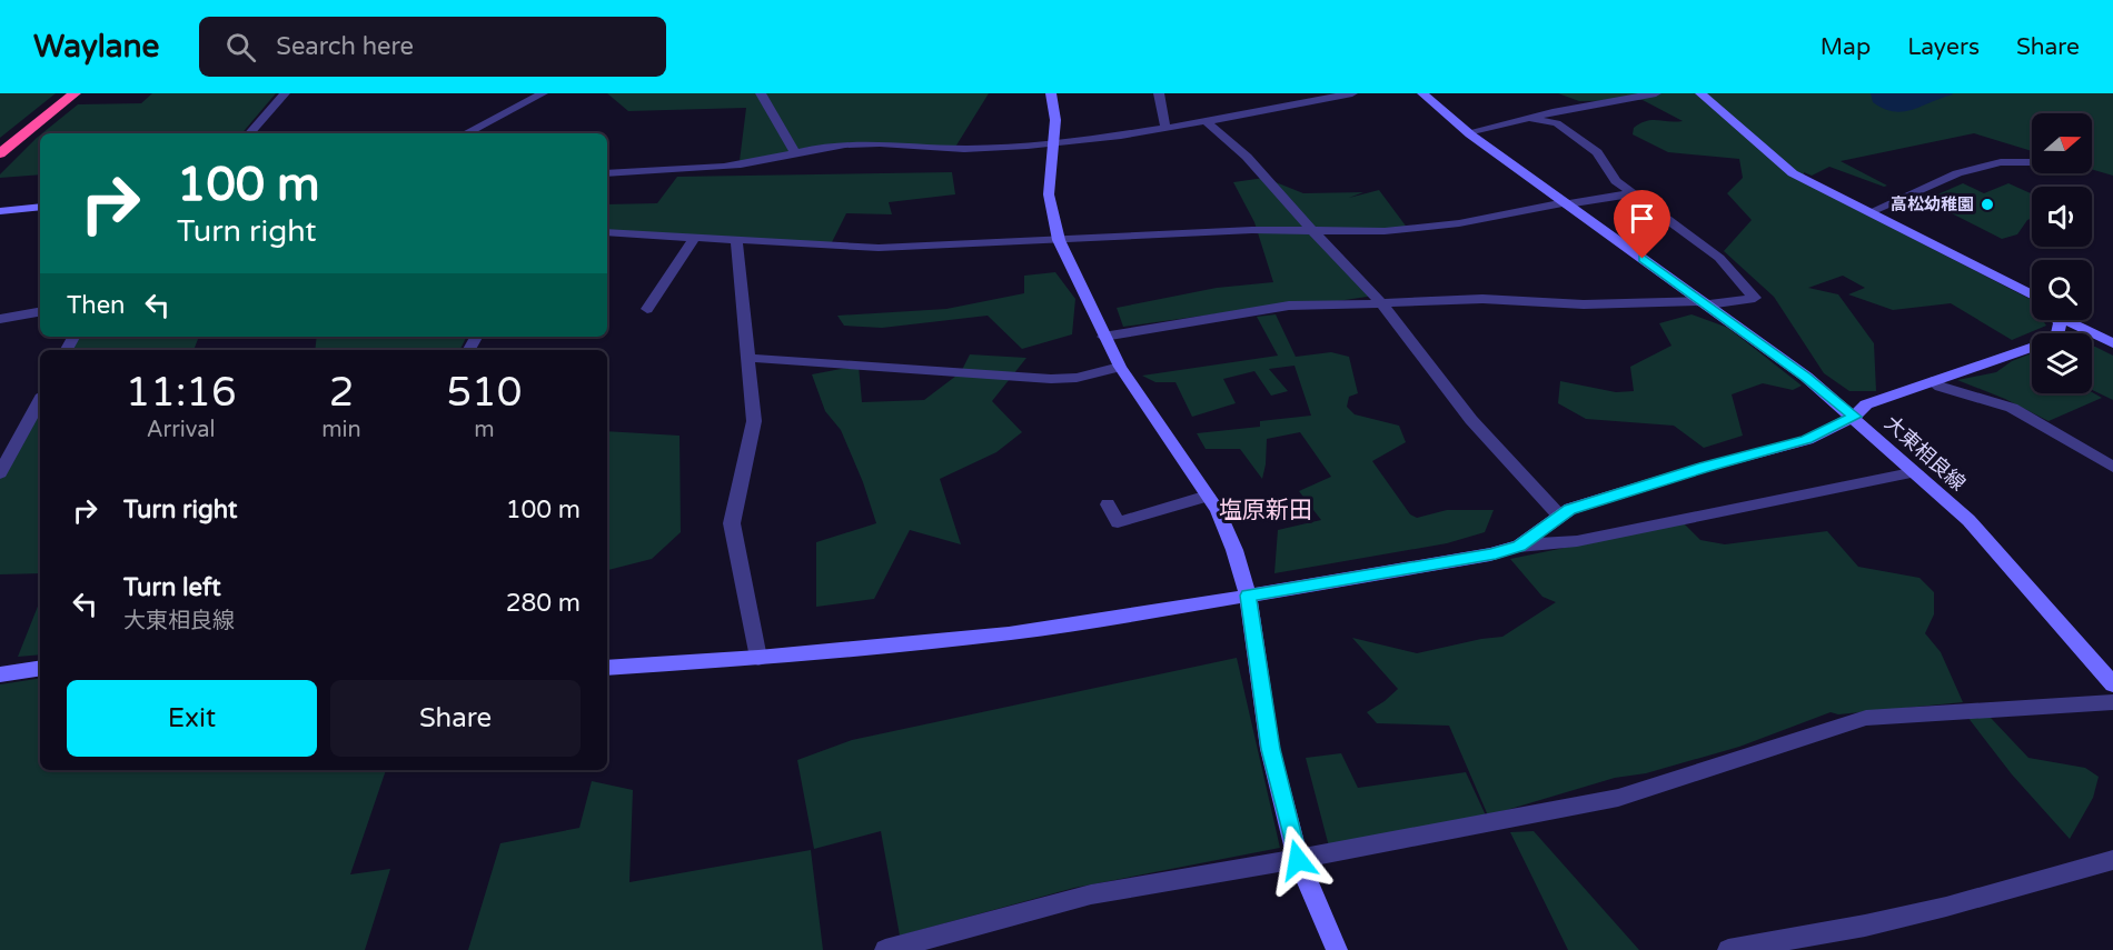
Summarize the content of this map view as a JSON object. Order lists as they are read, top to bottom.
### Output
{
  "streets": {
    "street": ["大東相良線"]
  },
  "districts": ["塩原新田"],
  "places": ["高松幼稚園"],
  "north": "right",
  "page": {
    "header": "Waylane",
    "search": "Search here",
    "nav": ["Map", "Layers", "Share"],
    "turn": ["100 m", "Turn right"],
    "then": "Then",
    "eta": [
      "11:16",
      "Arrival",
      "2",
      "min",
      "510",
      "m"
    ],
    "list": [
      {
        "name": "Turn right",
        "value": "100 m"
      },
      {
        "name": "Turn left",
        "note": "大東相良線",
        "value": "280 m"
      }
    ],
    "buttons": ["Exit", "Share"]
  }
}
